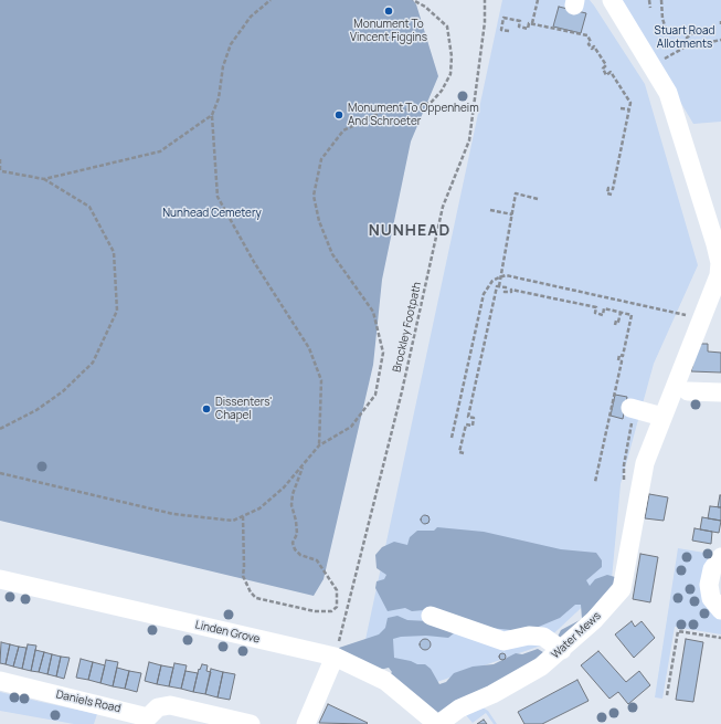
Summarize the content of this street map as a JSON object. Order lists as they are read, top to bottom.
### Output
{
  "streets": {
    "street": ["Linden Grove", "Water Mews", "Daniels Road"],
    "path": ["Brockley Footpath"]
  },
  "crossings": [
    ["Brockley Footpath", "Linden Grove"],
    ["Linden Grove", "Water Mews"]
  ],
  "districts": ["NUNHEAD"],
  "parks": ["Stuart Road Allotments", "Nunhead Cemetery"],
  "places": ["Monument To Vincent Figgins", "Monument To Oppenheim And Schroeter", "Dissenters' Chapel"]
}
